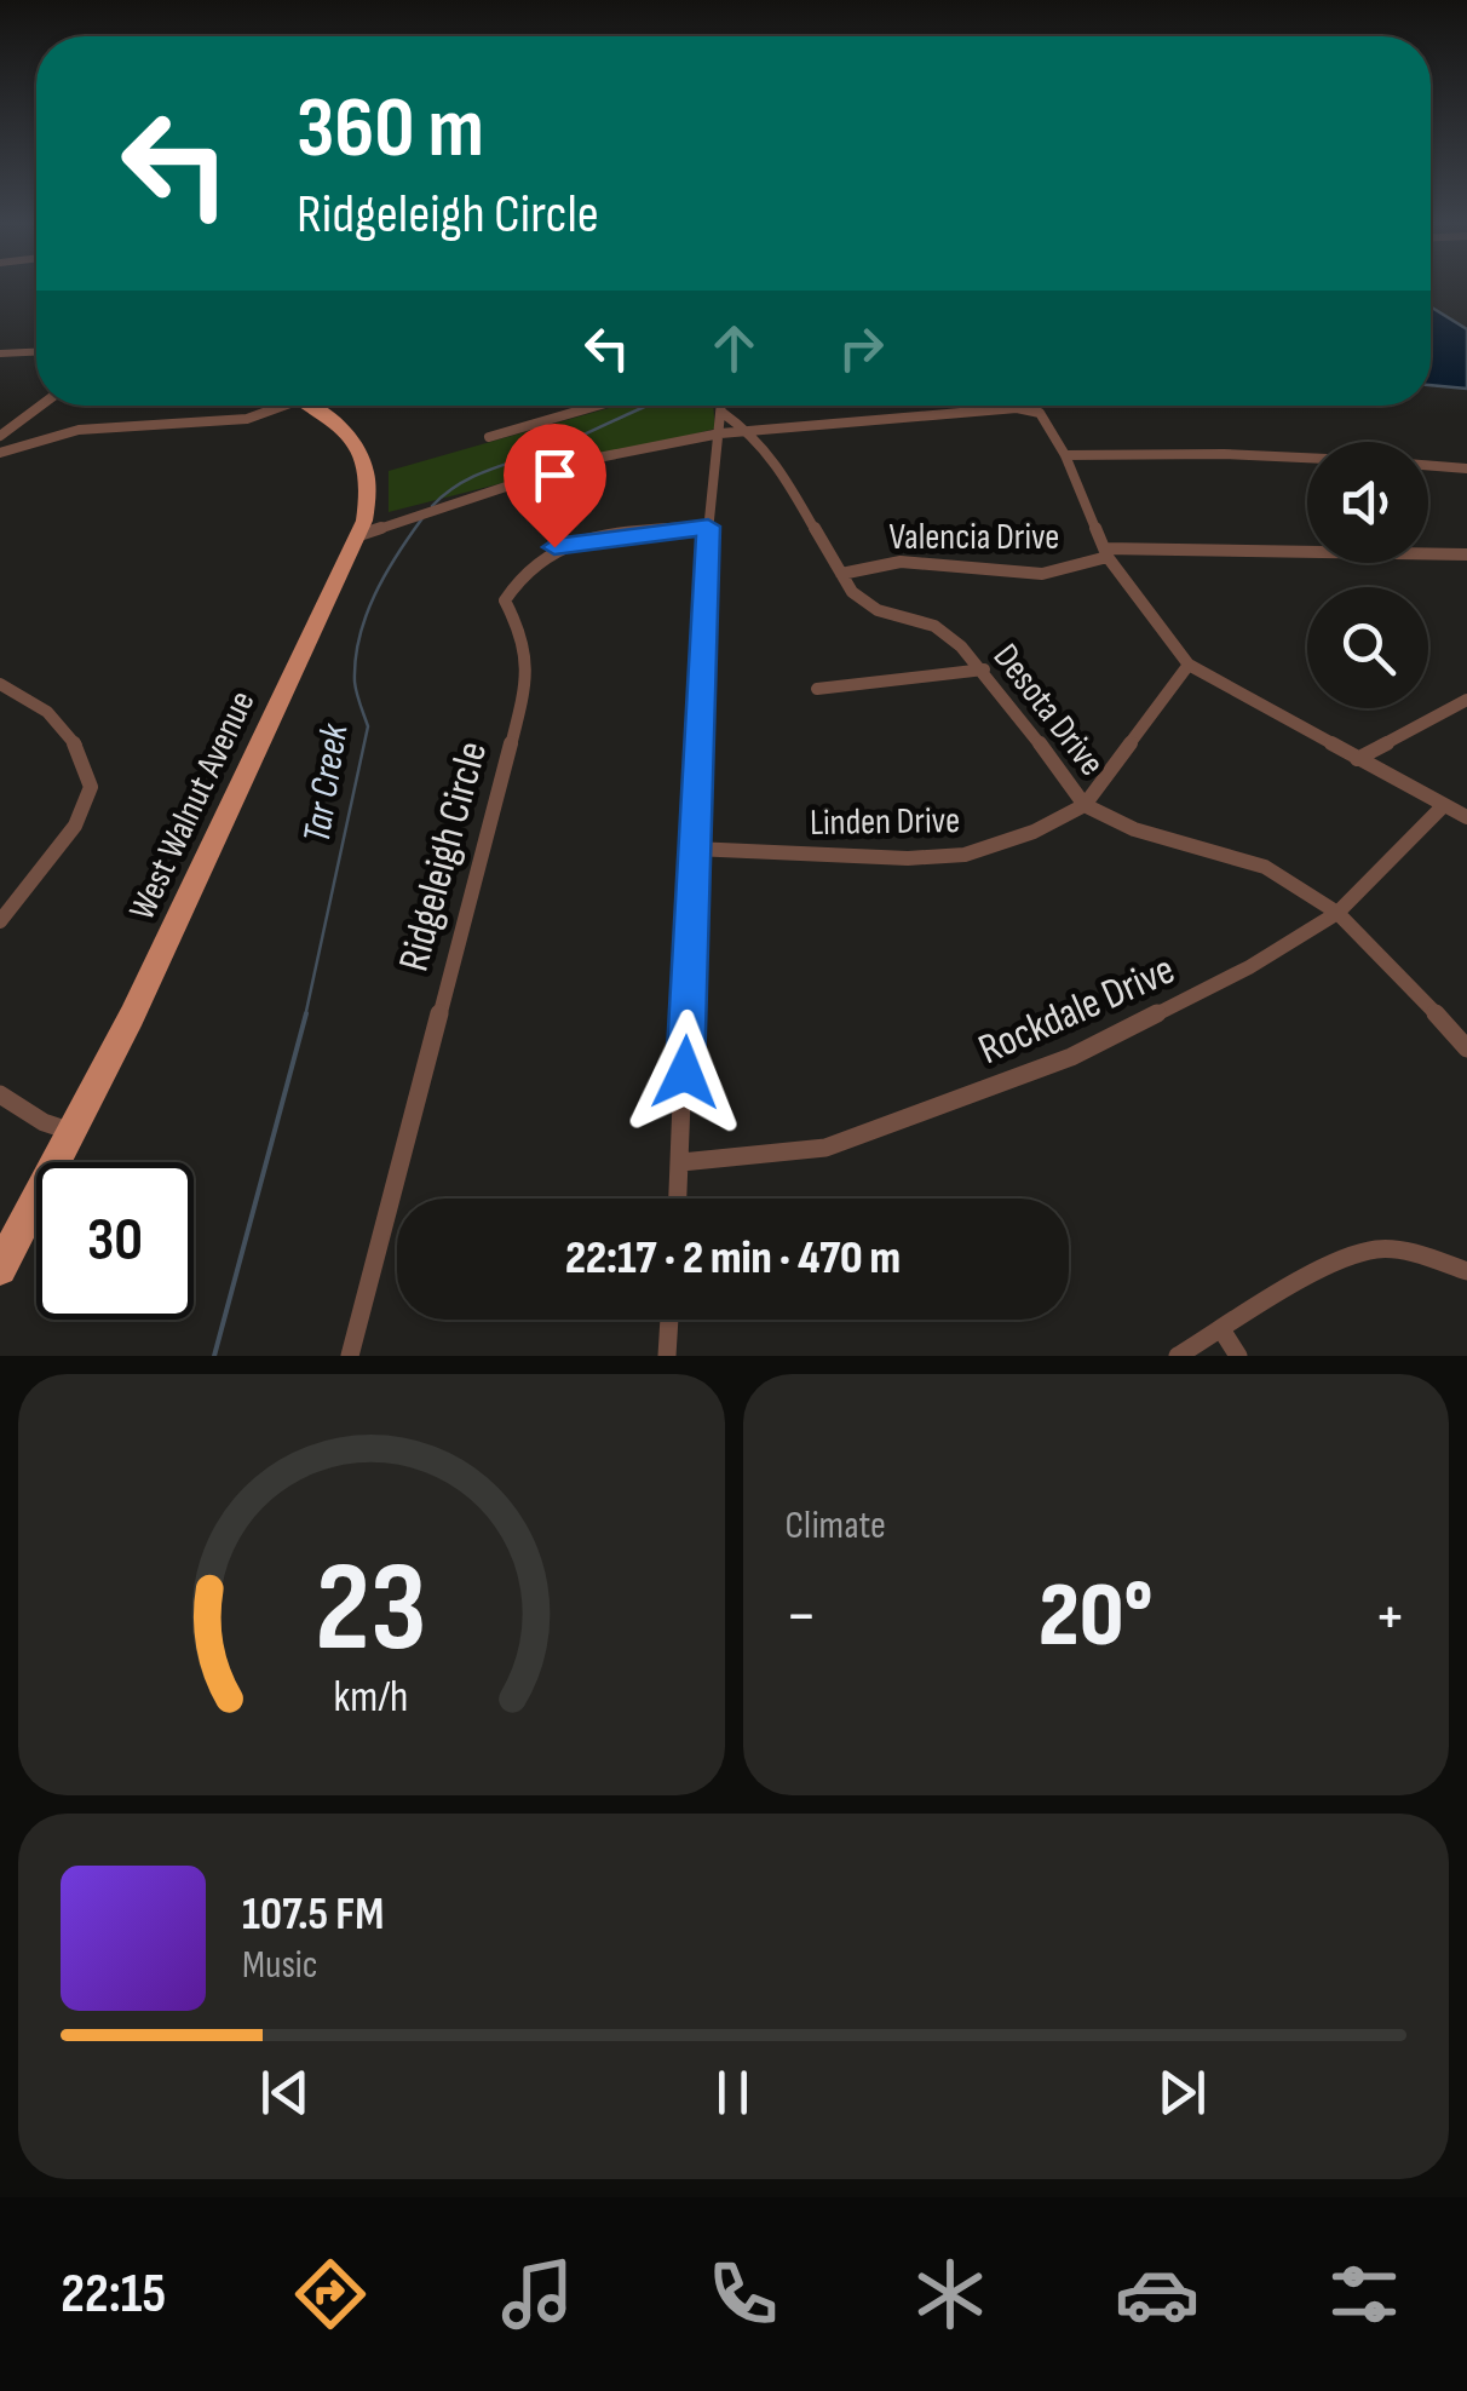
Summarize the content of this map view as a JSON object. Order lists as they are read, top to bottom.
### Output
{
  "streets": {
    "main road": ["West Walnut Avenue"],
    "street": [
      "Valencia Drive",
      "Desota Drive",
      "Linden Drive",
      "Ridgeleigh Circle",
      "Rockdale Drive"
    ]
  },
  "crossings": [
    ["Valencia Drive", "Desota Drive"],
    ["Desota Drive", "Linden Drive"],
    ["Desota Drive", "Rockdale Drive"]
  ],
  "water": ["Tar Creek"],
  "page": {
    "turn": ["360 m", "Ridgeleigh Circle"],
    "limit": "30",
    "trip": "22:17 · 2 min · 470 m",
    "tile": "Climate",
    "heat": ["−", "20°", "+"],
    "song": ["107.5 FM", "Music"],
    "tabs": "22:15",
    "gauge": ["23", "km/h"]
  }
}
